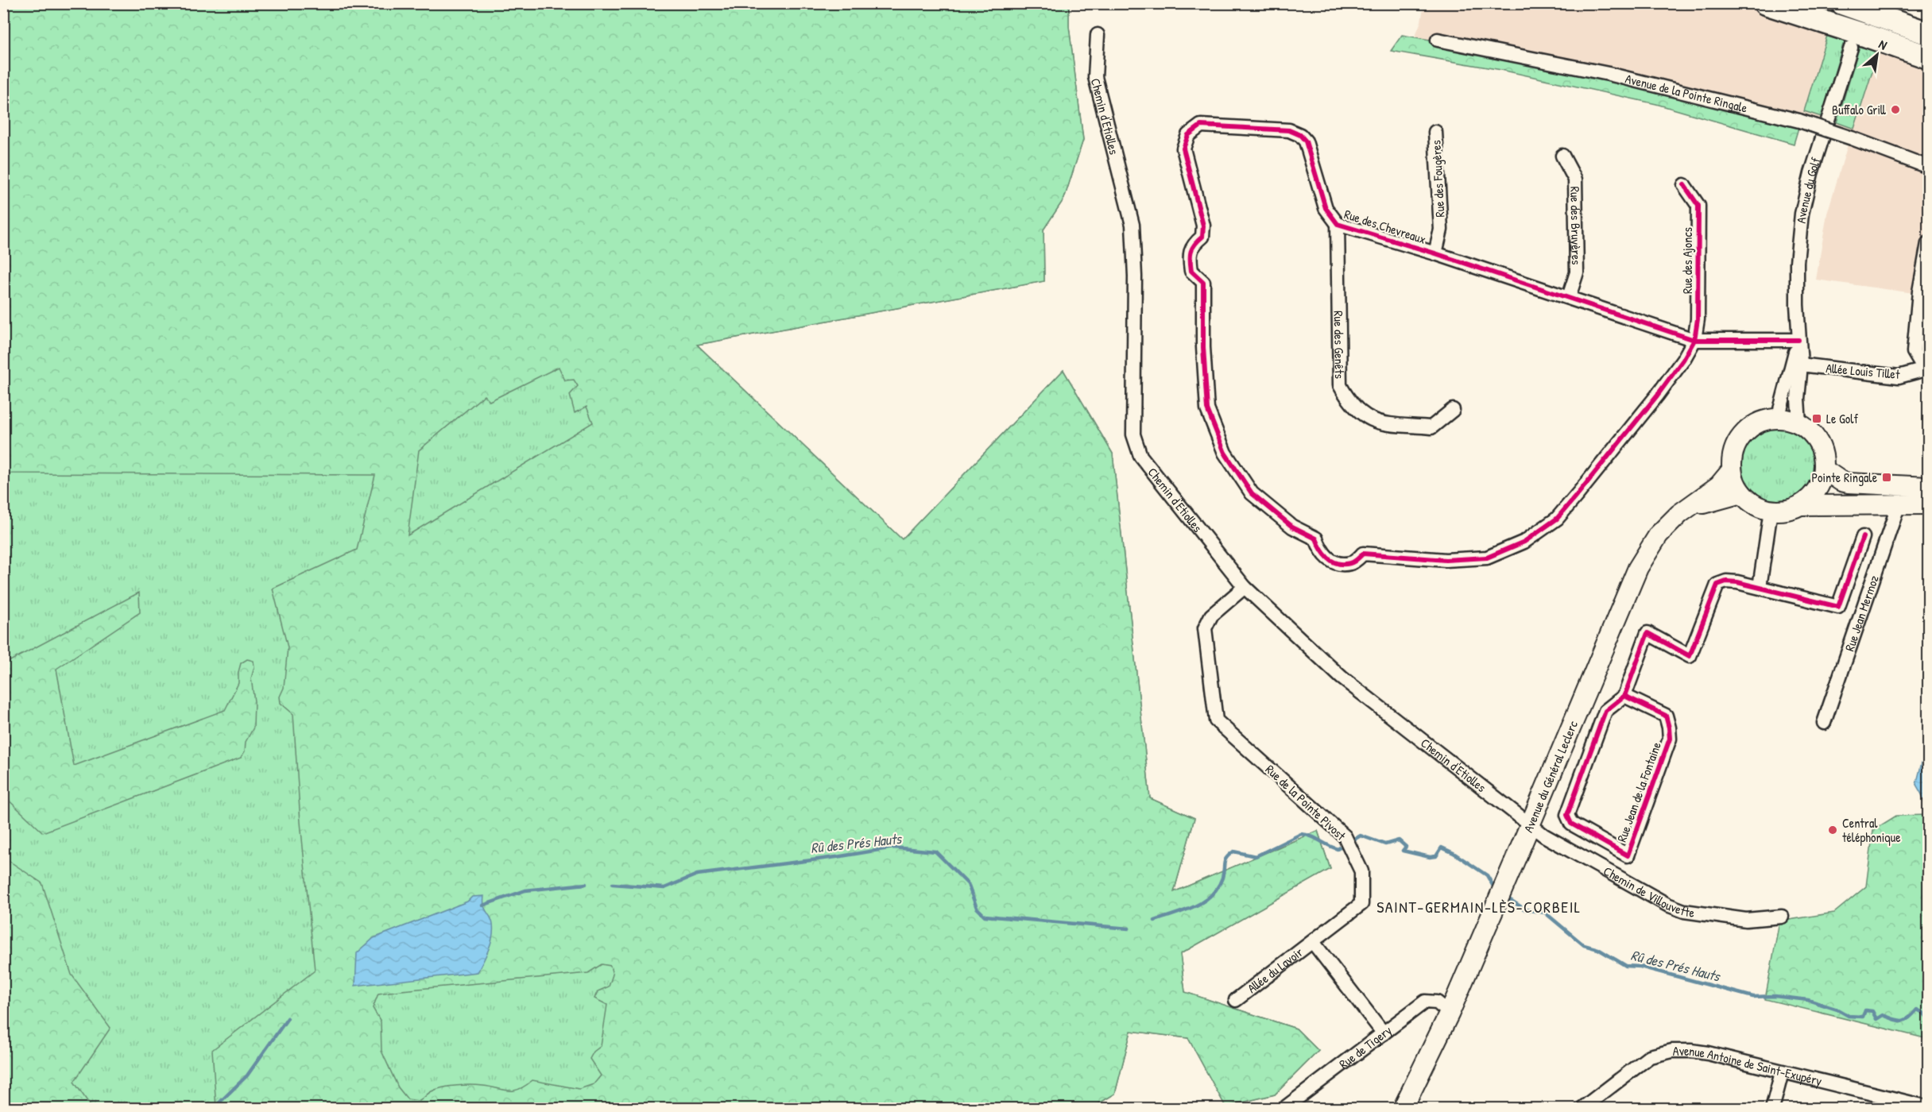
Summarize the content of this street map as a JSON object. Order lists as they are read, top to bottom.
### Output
{
  "streets": {
    "main road": ["Avenue du Général Leclerc"],
    "street": [
      "Avenue de la Pointe Ringale",
      "Chemin d'Etiolles",
      "Rue des Fougères",
      "Avenue du Golf",
      "Rue des Bruyères",
      "Rue des Chevreaux",
      "Rue des Ajoncs",
      "Rue des Genêts",
      "Allée Louis Tillet",
      "Rue Jean Mermoz",
      "Rue Jean de la Fontaine",
      "Rue de la Pointe Pivost",
      "Chemin de Villouvette",
      "Allée du Lavoir",
      "Rue de Tigery",
      "Avenue Antoine de Saint-Exupéry"
    ]
  },
  "crossings": [
    ["Chemin d'Etiolles", "Avenue du Général Leclerc"],
    ["Chemin d'Etiolles", "Rue de la Pointe Pivost"],
    ["Chemin d'Etiolles", "Chemin de Villouvette"],
    ["Rue des Fougères", "Rue des Chevreaux"],
    ["Avenue du Golf", "Rue des Chevreaux"],
    ["Rue des Bruyères", "Rue des Chevreaux"],
    ["Rue des Chevreaux", "Rue des Ajoncs"],
    ["Rue des Chevreaux", "Rue des Genêts"],
    ["Avenue du Général Leclerc", "Chemin de Villouvette"],
    ["Avenue du Général Leclerc", "Rue de Tigery"],
    ["Rue de la Pointe Pivost", "Allée du Lavoir"]
  ],
  "districts": ["SAINT-GERMAIN-LÈS-CORBEIL"],
  "water": ["Rû des Prés Hauts"],
  "places": {
    "other": ["Buffalo Grill", "Central téléphonique"],
    "transit": ["Le Golf", "Pointe Ringale"]
  },
  "north": "top right"
}
